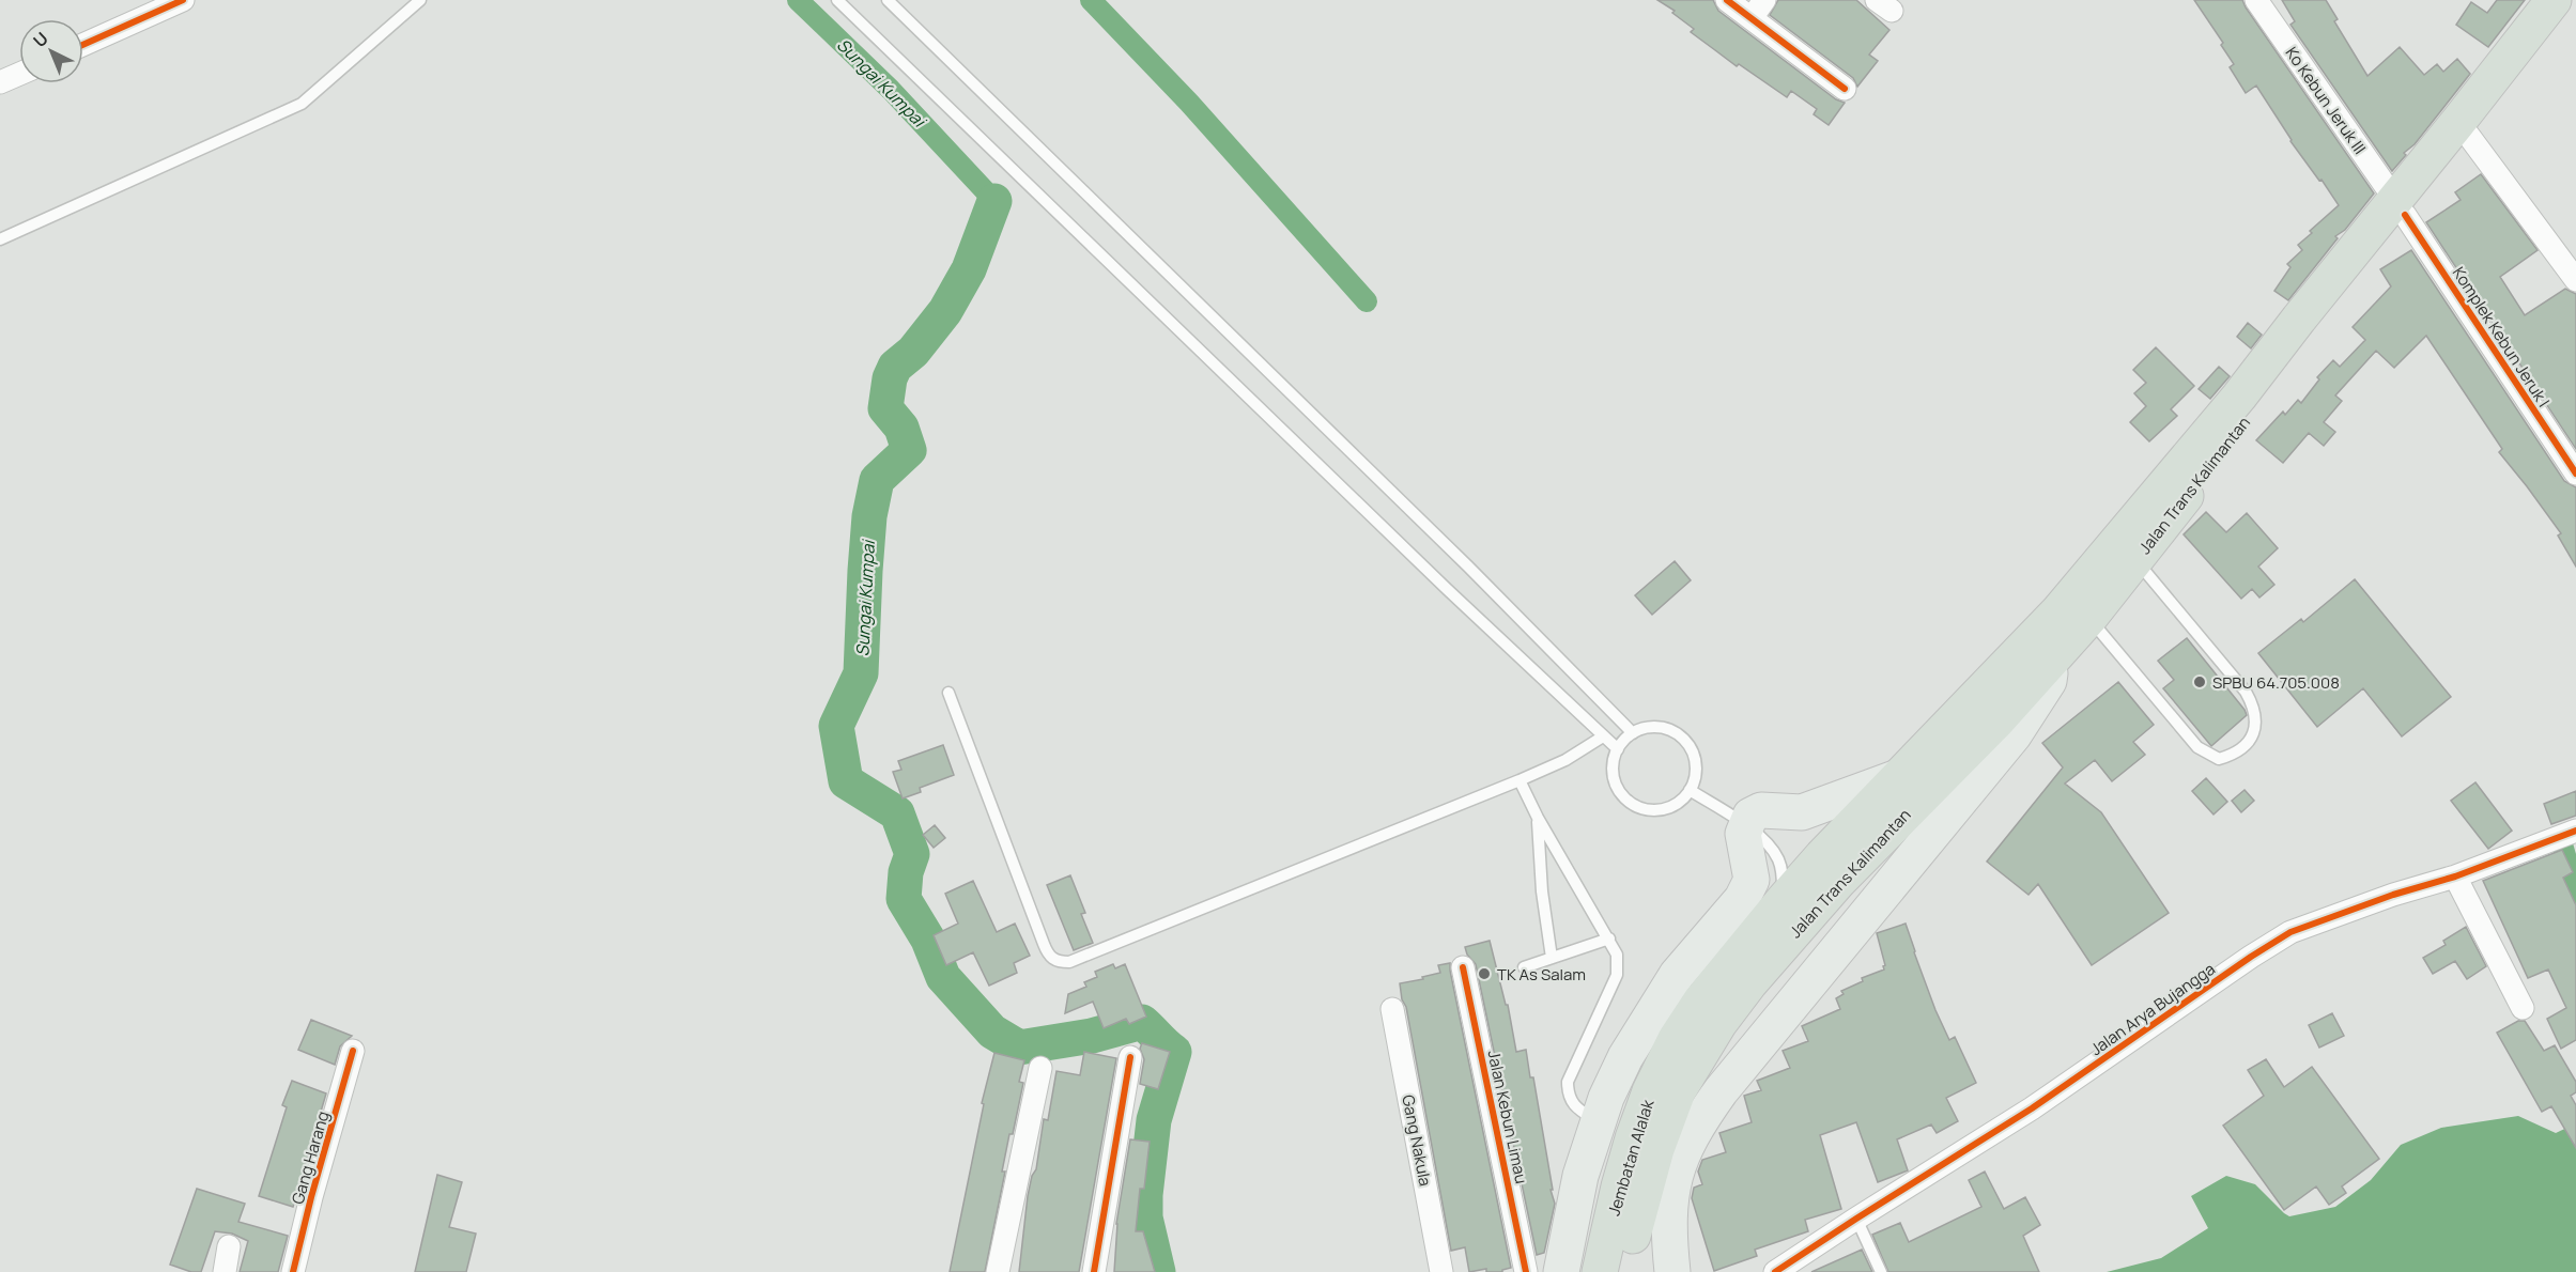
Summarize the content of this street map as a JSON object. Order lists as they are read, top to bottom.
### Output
{
  "streets": {
    "highway": ["Jalan Trans Kalimantan", "Jembatan Alalak"],
    "street": [
      "Ko Kebun Jeruk III",
      "Komplek Kebun Jeruk I",
      "Jalan Arya Bujangga",
      "Jalan Kebun Limau",
      "Gang Nakula",
      "Gang Harang"
    ]
  },
  "crossings": [
    ["Ko Kebun Jeruk III", "Komplek Kebun Jeruk I"],
    ["Ko Kebun Jeruk III", "Jalan Trans Kalimantan"],
    ["Komplek Kebun Jeruk I", "Jalan Trans Kalimantan"],
    ["Jalan Trans Kalimantan", "Jembatan Alalak"]
  ],
  "water": ["Sungai Kumpai"],
  "places": ["SPBU 64.705.008", "TK As Salam"],
  "north": "top left"
}
